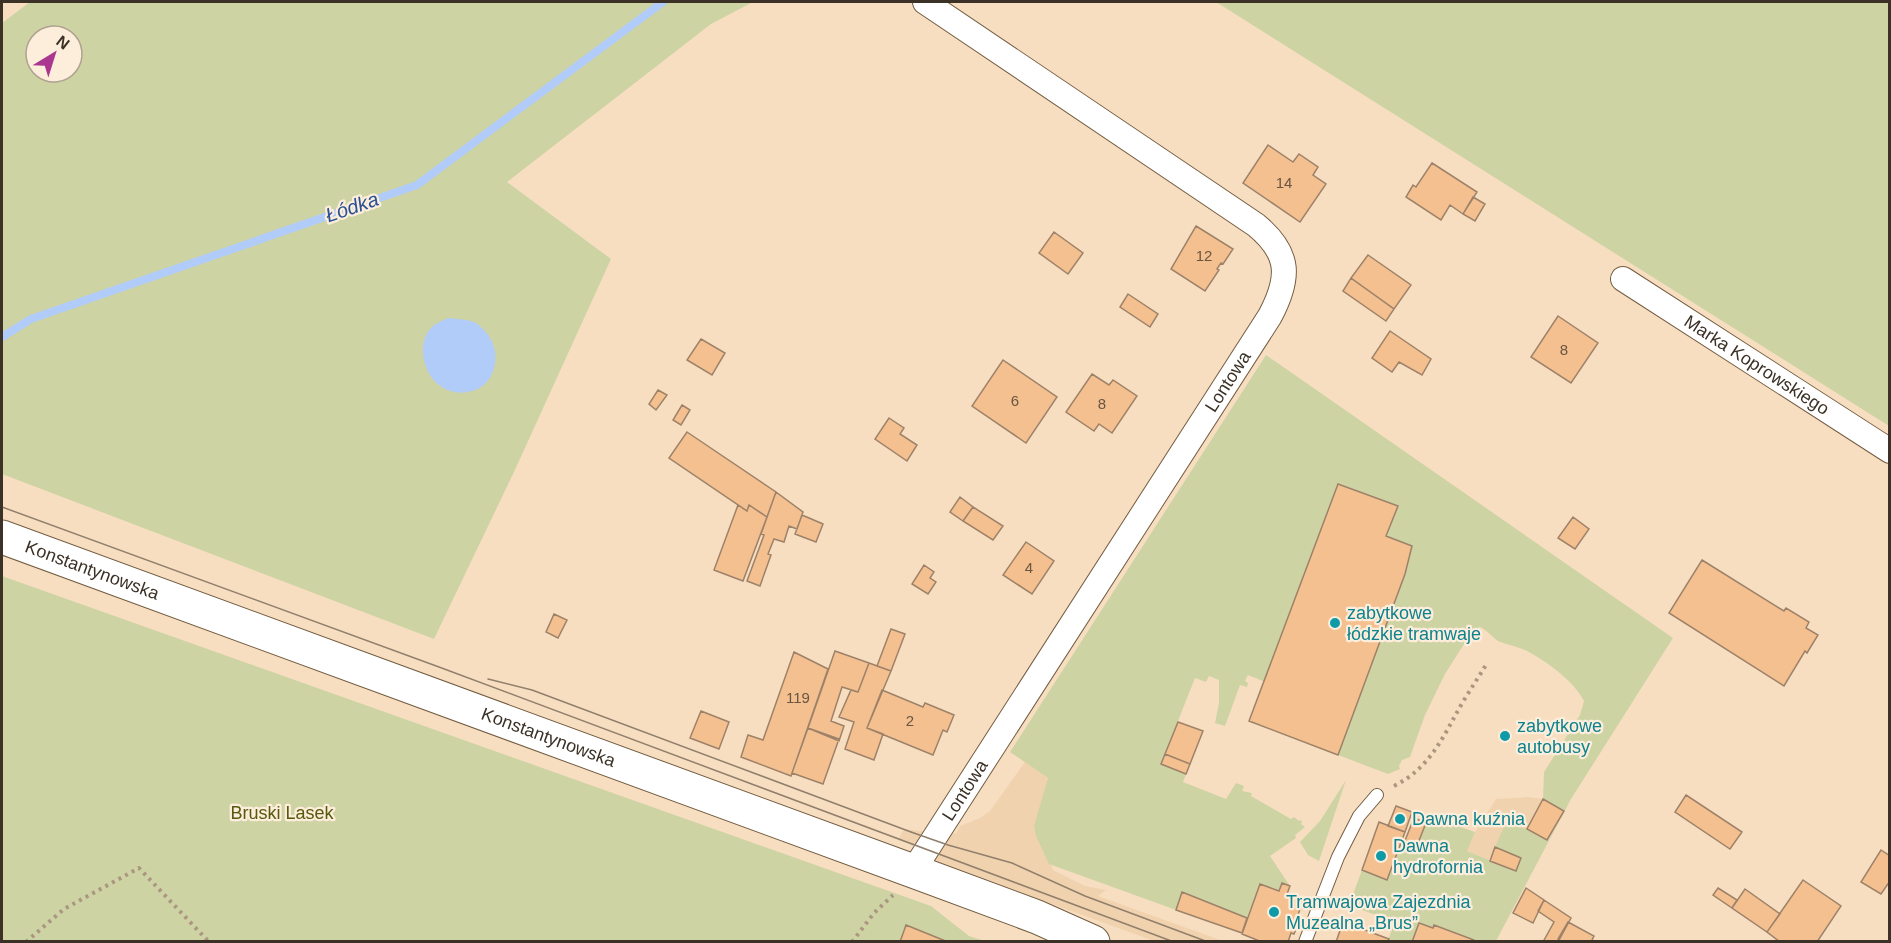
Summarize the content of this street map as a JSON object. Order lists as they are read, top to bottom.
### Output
{
  "streets": {
    "main road": ["Konstantynowska"],
    "street": ["Marka Koprowskiego", "Lontowa"]
  },
  "crossings": [
    ["Lontowa", "Konstantynowska"]
  ],
  "water": ["Łódka"],
  "parks": ["Bruski Lasek"],
  "places": [
    "zabytkowe łódzkie tramwaje",
    "zabytkowe autobusy",
    "Dawna kuźnia",
    "Dawna hydrofornia",
    "Tramwajowa Zajezdnia Muzealna „Brus”"
  ],
  "house_numbers": [
    "14",
    "12",
    "8",
    "6",
    "8",
    "4",
    "119",
    "2"
  ],
  "north": "top right"
}
